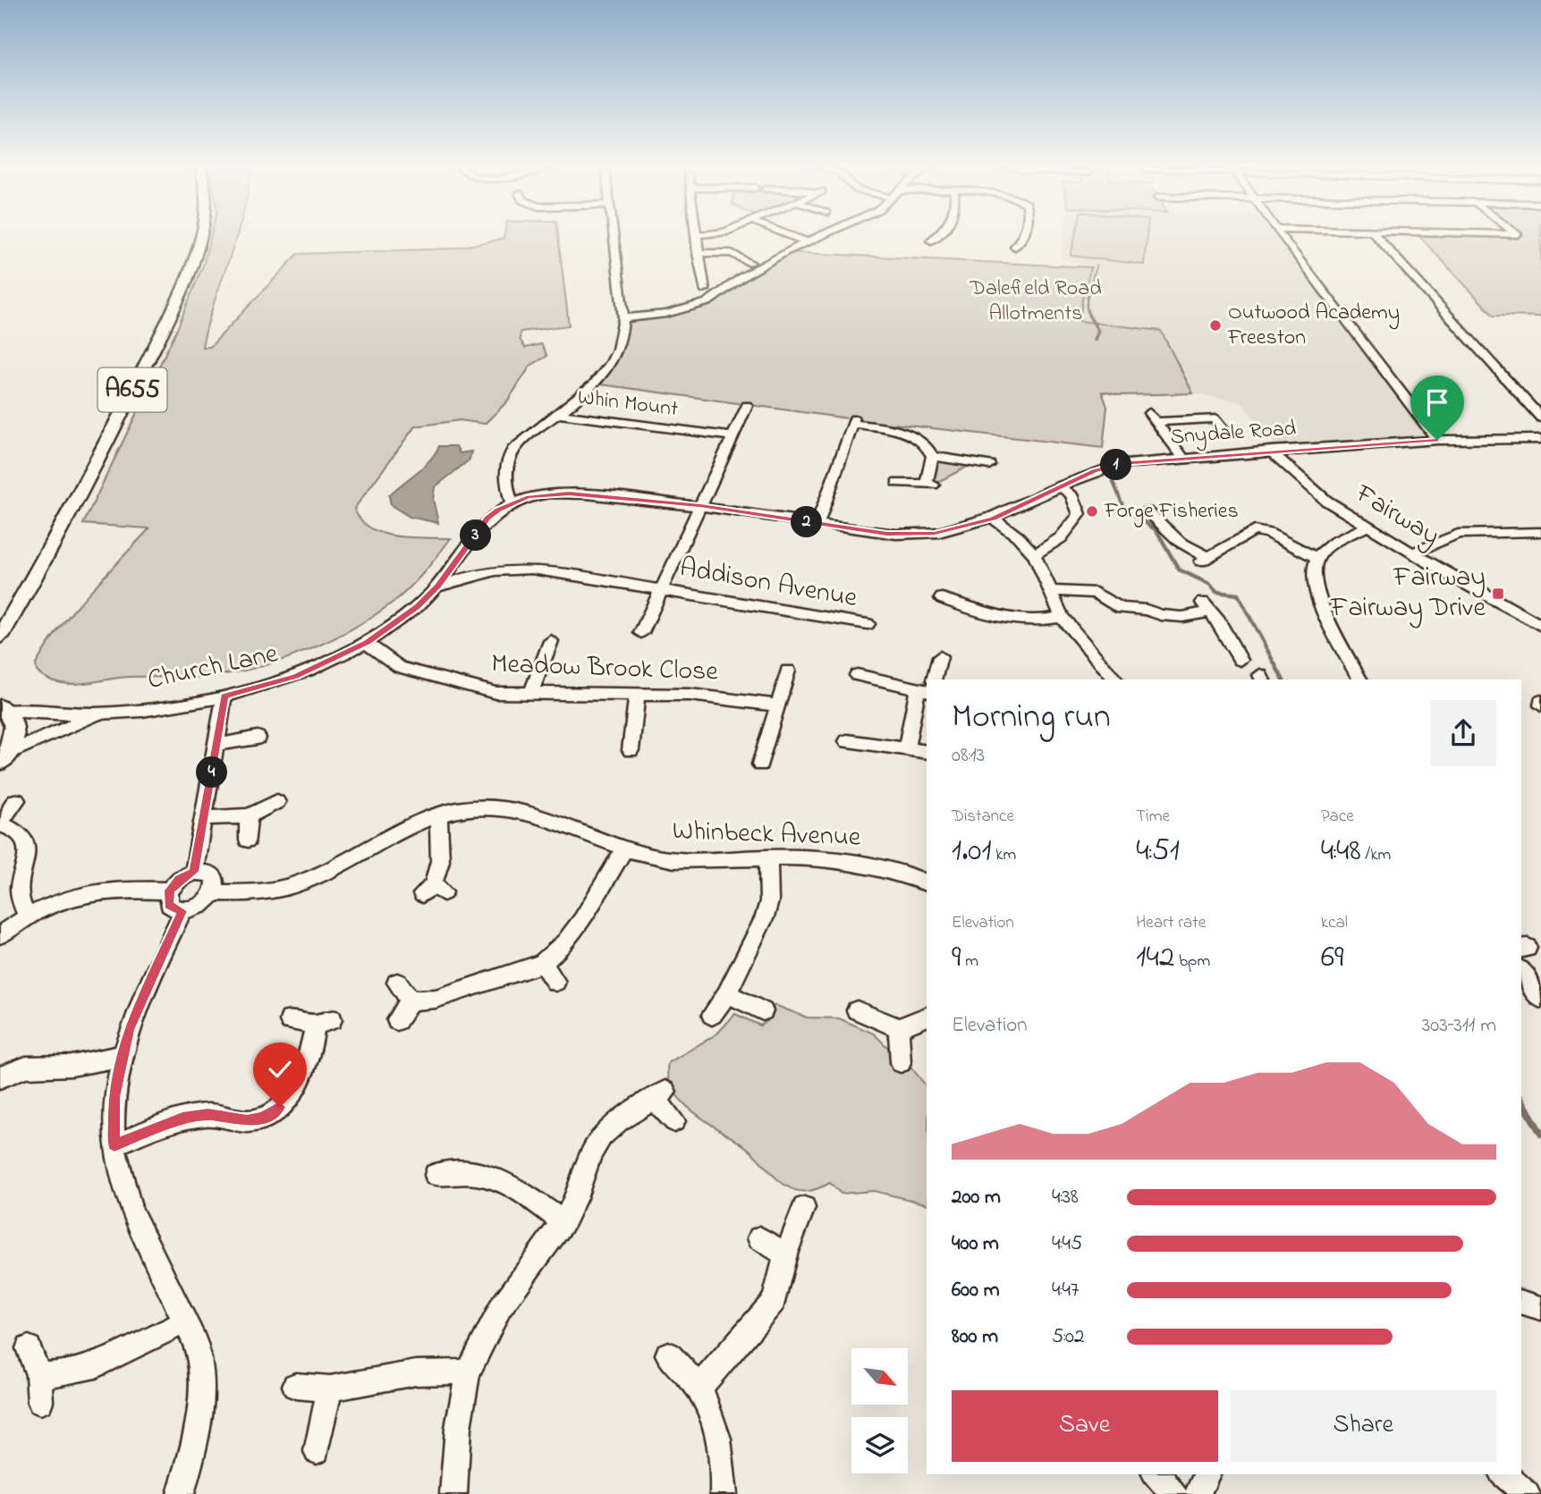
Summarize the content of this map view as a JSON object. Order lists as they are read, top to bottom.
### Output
{
  "streets": {
    "main road": ["A655"],
    "street": [
      "Whin Mount",
      "Snydale Road",
      "Fairway",
      "Addison Avenue",
      "Church Lane",
      "Meadow Brook Close",
      "Whinbeck Avenue"
    ]
  },
  "crossings": [
    ["Whin Mount", "Snydale Road"],
    ["Whin Mount", "Addison Avenue"],
    ["Snydale Road", "Fairway"],
    ["Snydale Road", "Addison Avenue"],
    ["Snydale Road", "Church Lane"],
    ["Snydale Road", "Meadow Brook Close"],
    ["Church Lane", "Meadow Brook Close"]
  ],
  "parks": ["Dalefield Road Allotments"],
  "places": {
    "other": ["Outwood Academy Freeston", "Forge Fisheries"],
    "transit": ["Fairway Fairway Drive"]
  },
  "north": "bottom right",
  "page": {
    "pins": [
      "1",
      "2",
      "3",
      "4"
    ],
    "heading": ["Morning run", "08:13"],
    "stats": [
      ["Distance", "1.01 km"],
      ["Time", "4:51"],
      ["Pace", "4:48 /km"],
      ["Elevation", "9 m"],
      ["Heart rate", "142 bpm"],
      ["kcal", "69"]
    ],
    "chart": ["Elevation", "303–311 m"],
    "list": [
      {
        "name": "200 m",
        "note": "4:38"
      },
      {
        "name": "400 m",
        "note": "4:45"
      },
      {
        "name": "600 m",
        "note": "4:47"
      },
      {
        "name": "800 m",
        "note": "5:02"
      }
    ],
    "buttons": ["Save", "Share"]
  }
}
